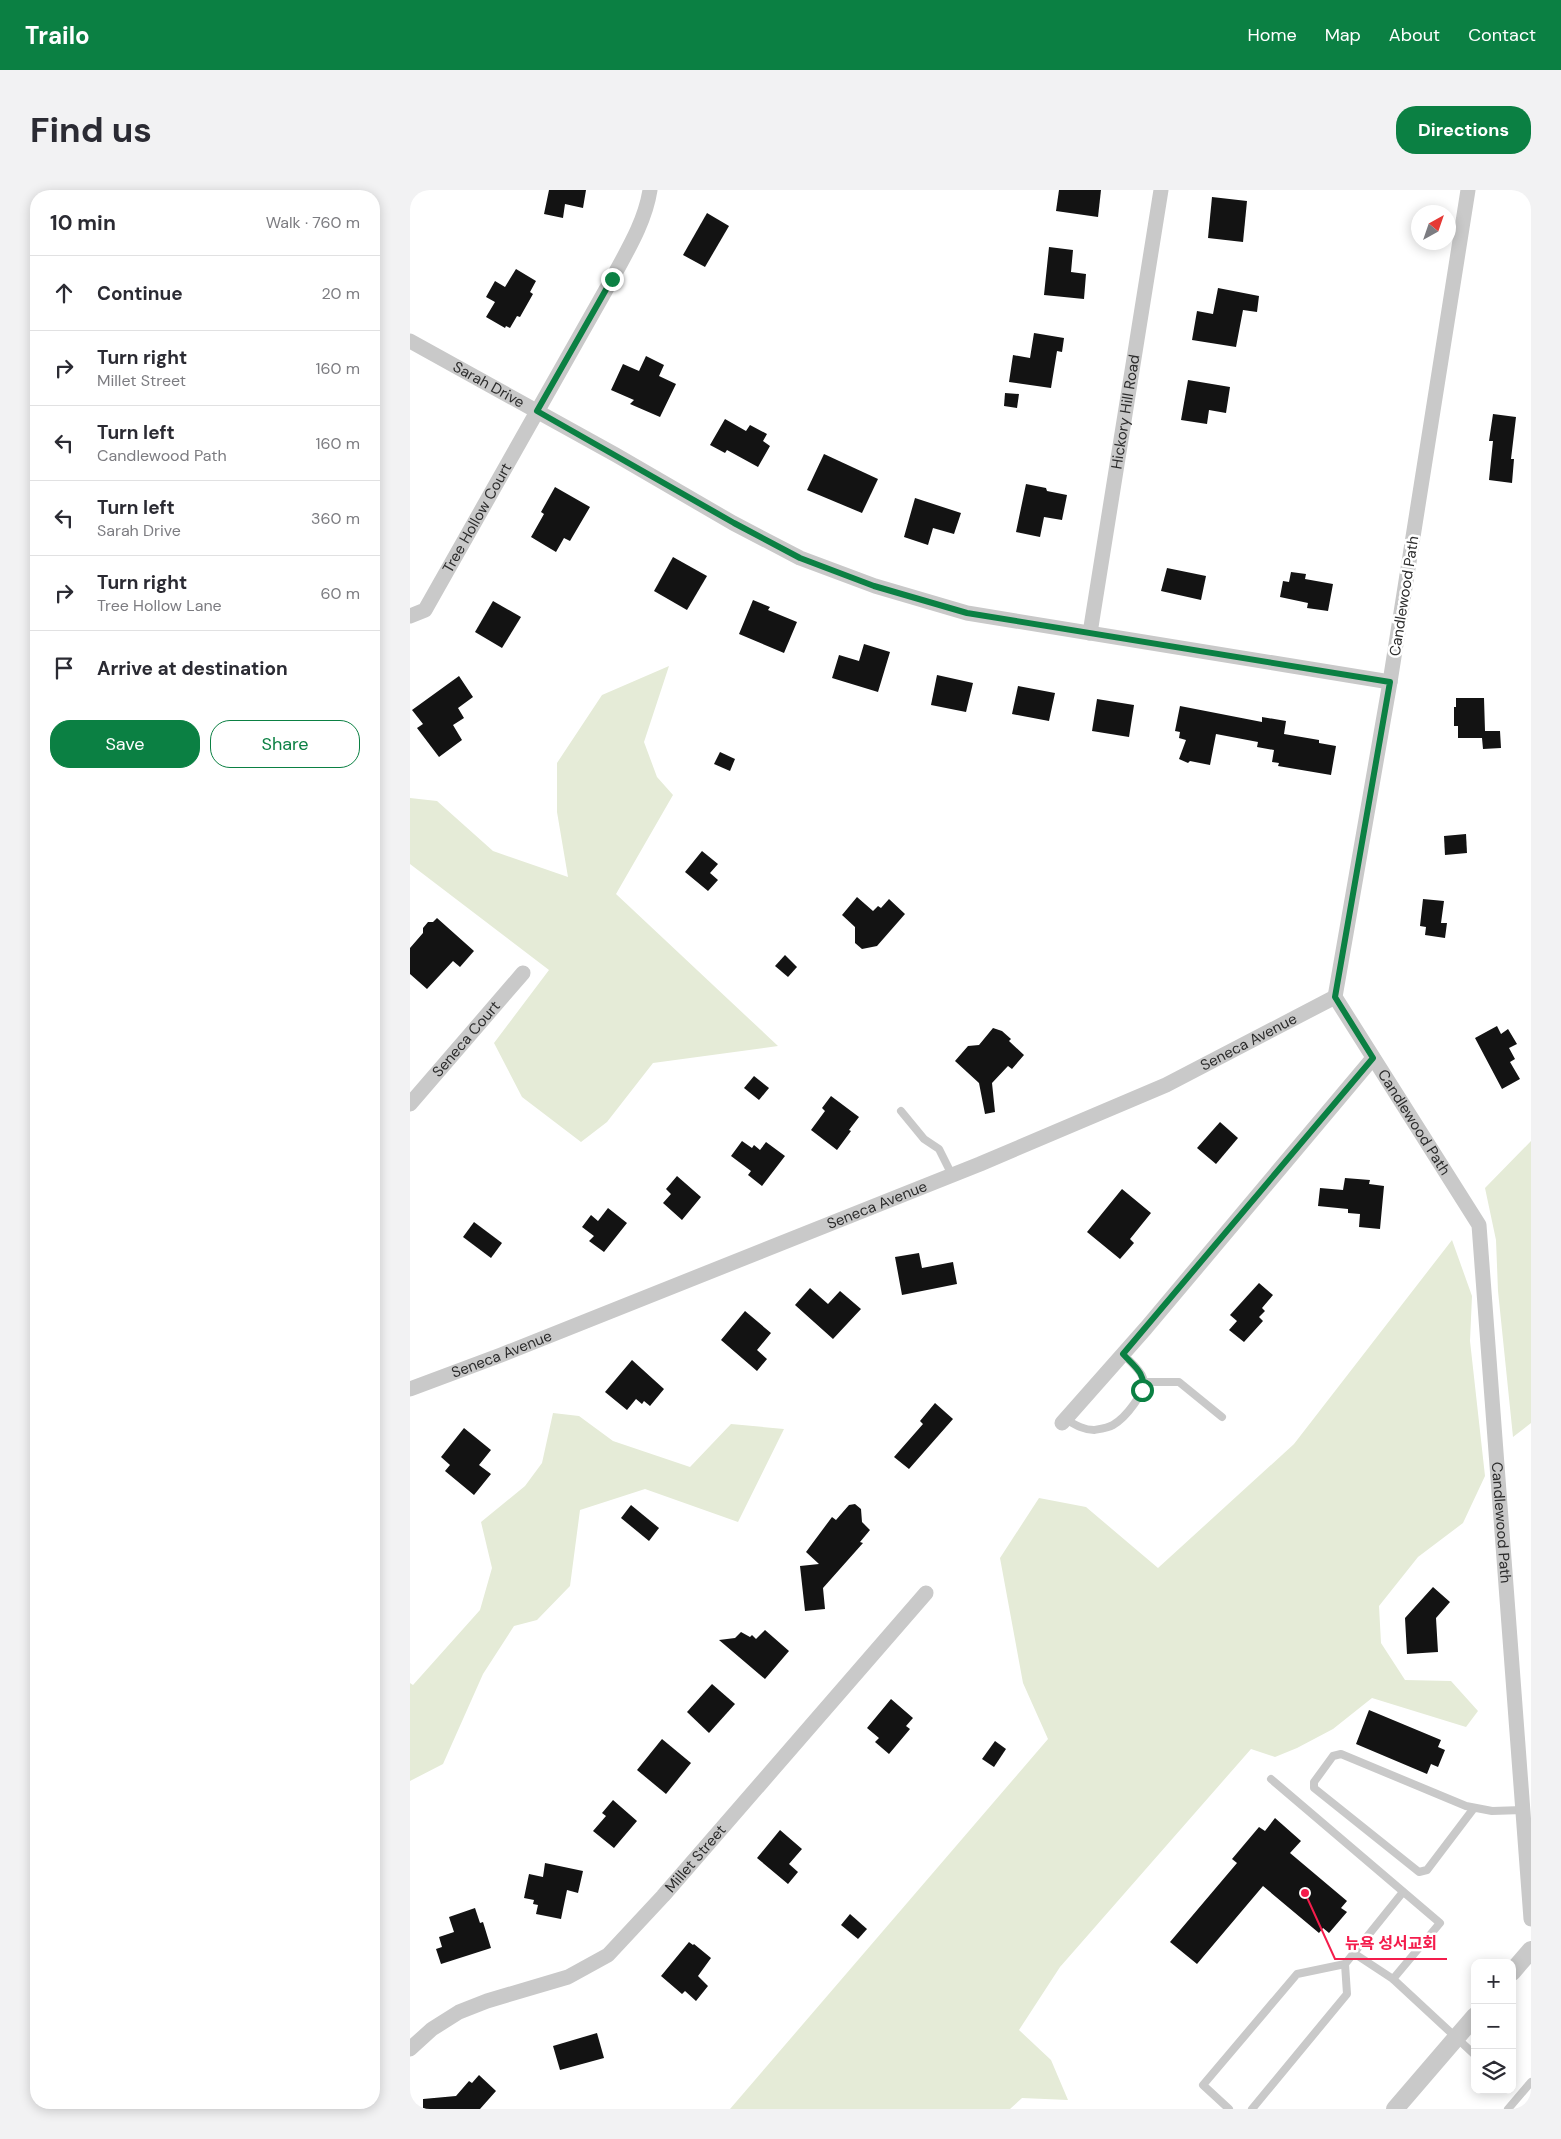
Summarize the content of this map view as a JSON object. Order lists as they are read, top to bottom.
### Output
{
  "streets": {
    "street": [
      "Sarah Drive",
      "Hickory Hill Road",
      "Tree Hollow Court",
      "Candlewood Path",
      "Seneca Court",
      "Seneca Avenue",
      "Millet Street"
    ]
  },
  "crossings": [
    ["Sarah Drive", "Hickory Hill Road"],
    ["Sarah Drive", "Tree Hollow Court"],
    ["Sarah Drive", "Candlewood Path"],
    ["Candlewood Path", "Seneca Avenue"]
  ],
  "places": ["뉴욕 성서교회"],
  "north": "top right",
  "page": {
    "header": "Trailo",
    "nav": [
      "Home",
      "Map",
      "About",
      "Contact"
    ],
    "buttons": [
      "Directions",
      ["Save", "Share"]
    ],
    "title": "Find us",
    "heading": ["10 min", "Walk · 760 m"],
    "list": [
      ["Continue", "20 m"],
      ["Turn right", "Millet Street", "160 m"],
      ["Turn left", "Candlewood Path", "160 m"],
      ["Turn left", "Sarah Drive", "360 m"],
      ["Turn right", "Tree Hollow Lane", "60 m"],
      "Arrive at destination"
    ],
    "map_buttons": ["+", "−"]
  }
}
